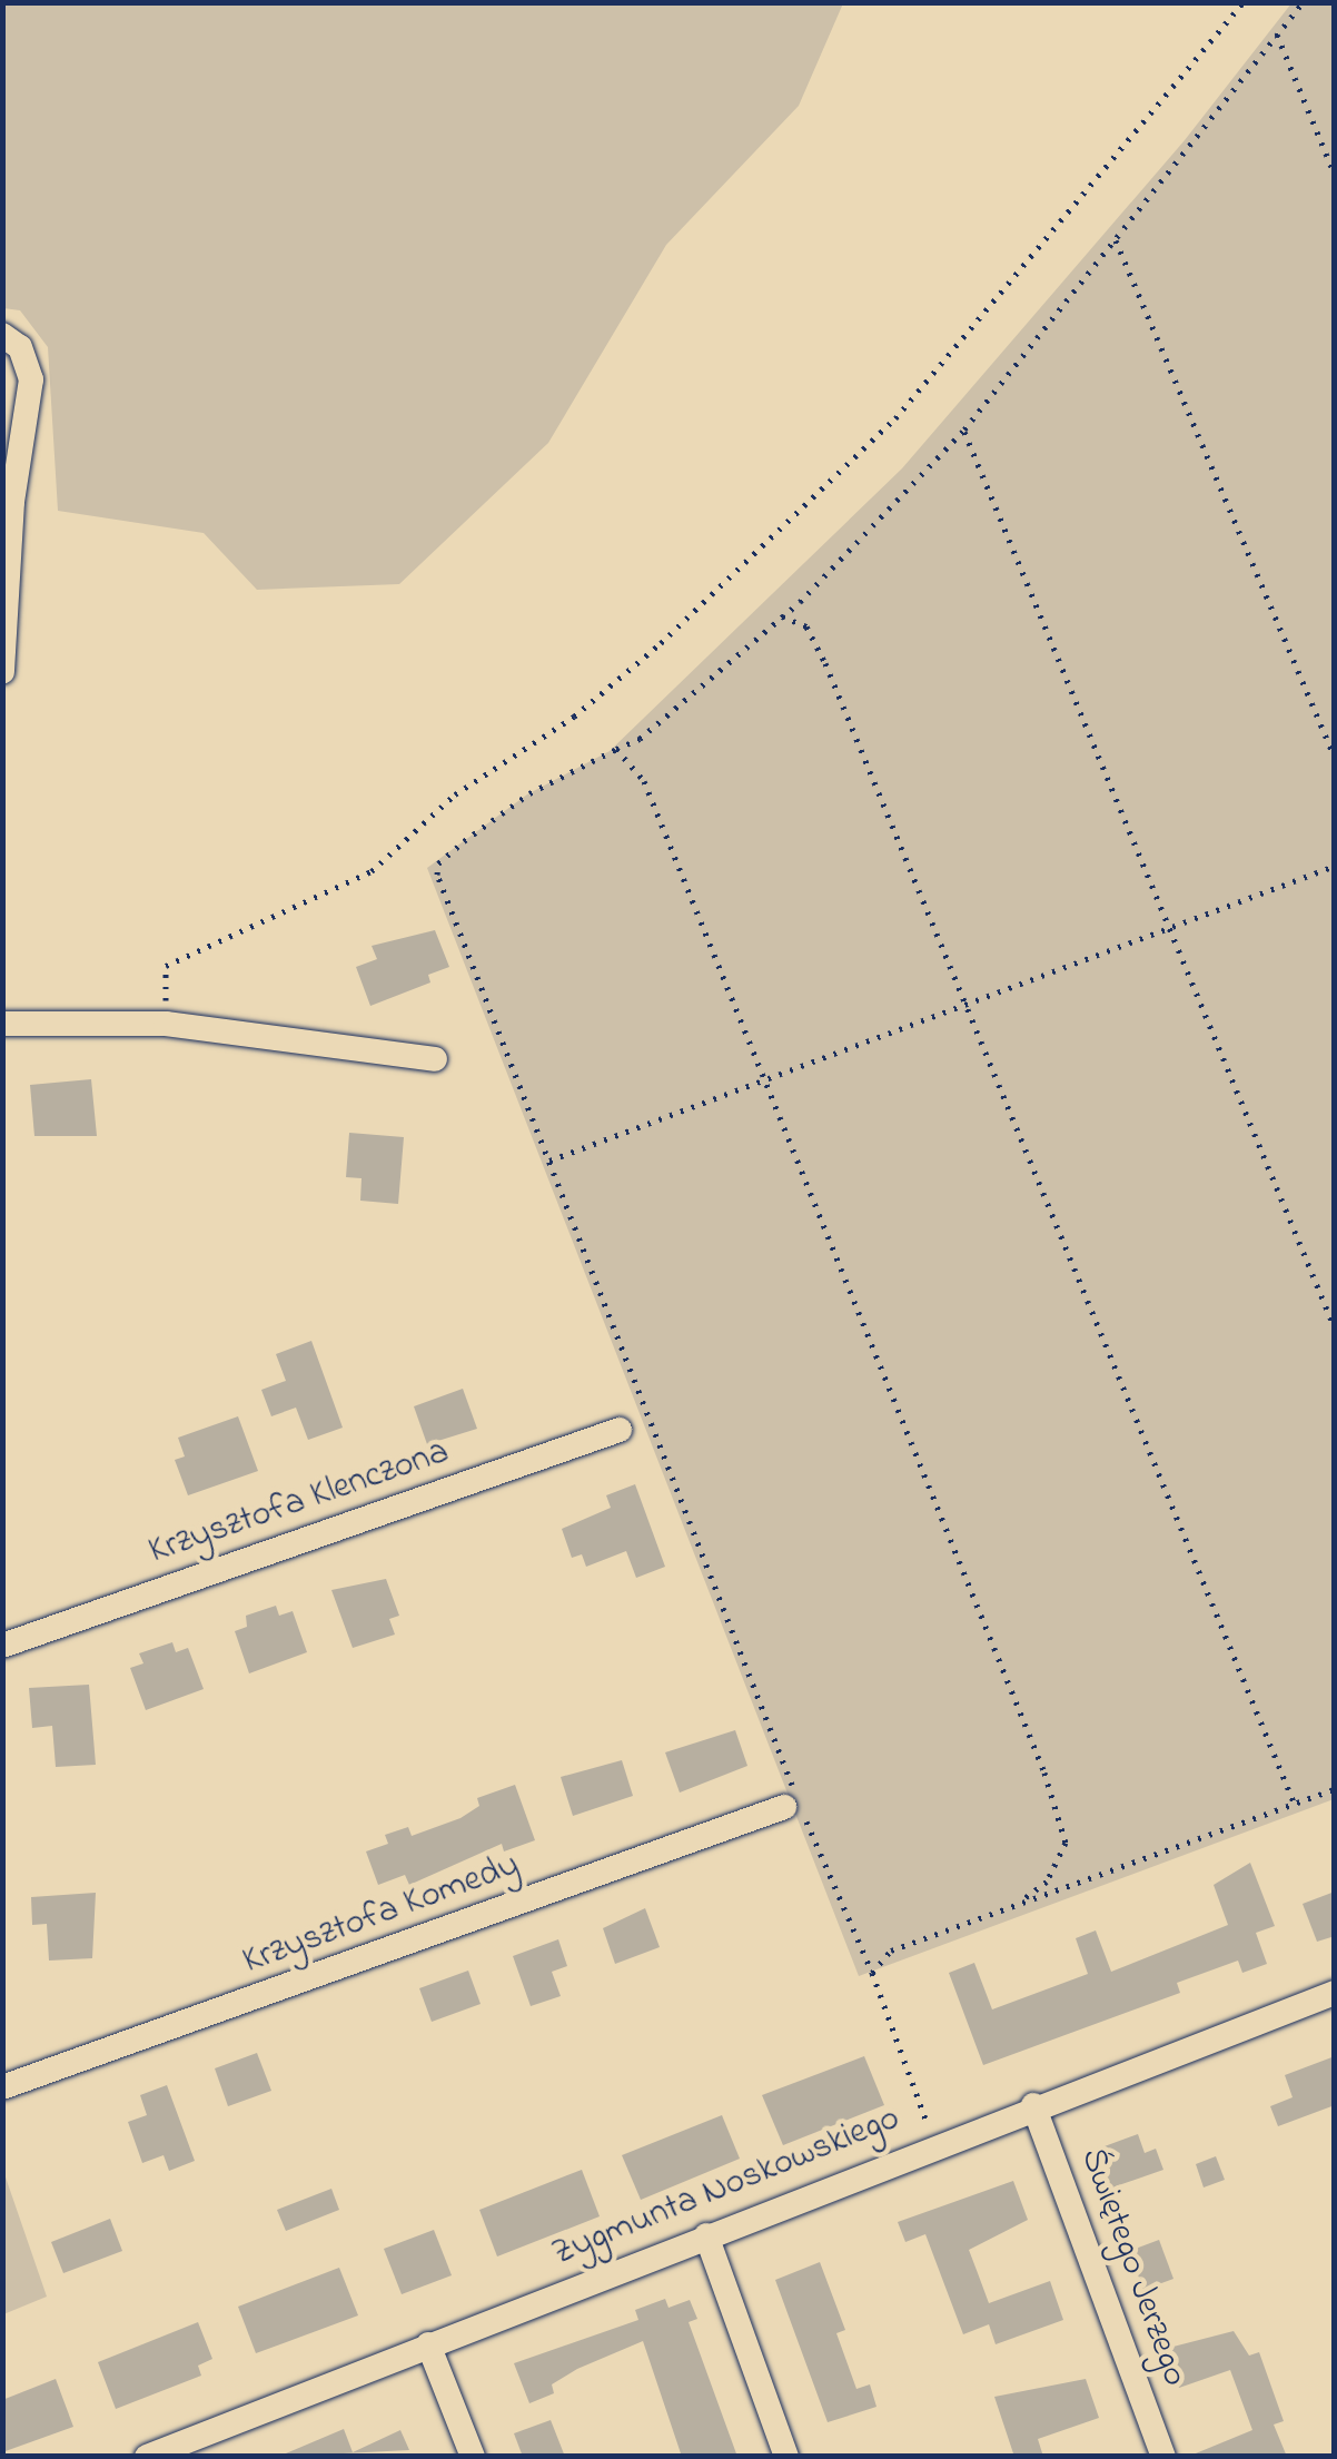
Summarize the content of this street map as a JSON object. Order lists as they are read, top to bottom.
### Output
{
  "streets": {
    "street": [
      "Krzysztofa Klenczona",
      "Krzysztofa Komedy",
      "Zygmunta Noskowskiego",
      "Świętego Jerzego"
    ]
  },
  "crossings": [
    ["Zygmunta Noskowskiego", "Świętego Jerzego"]
  ]
}
